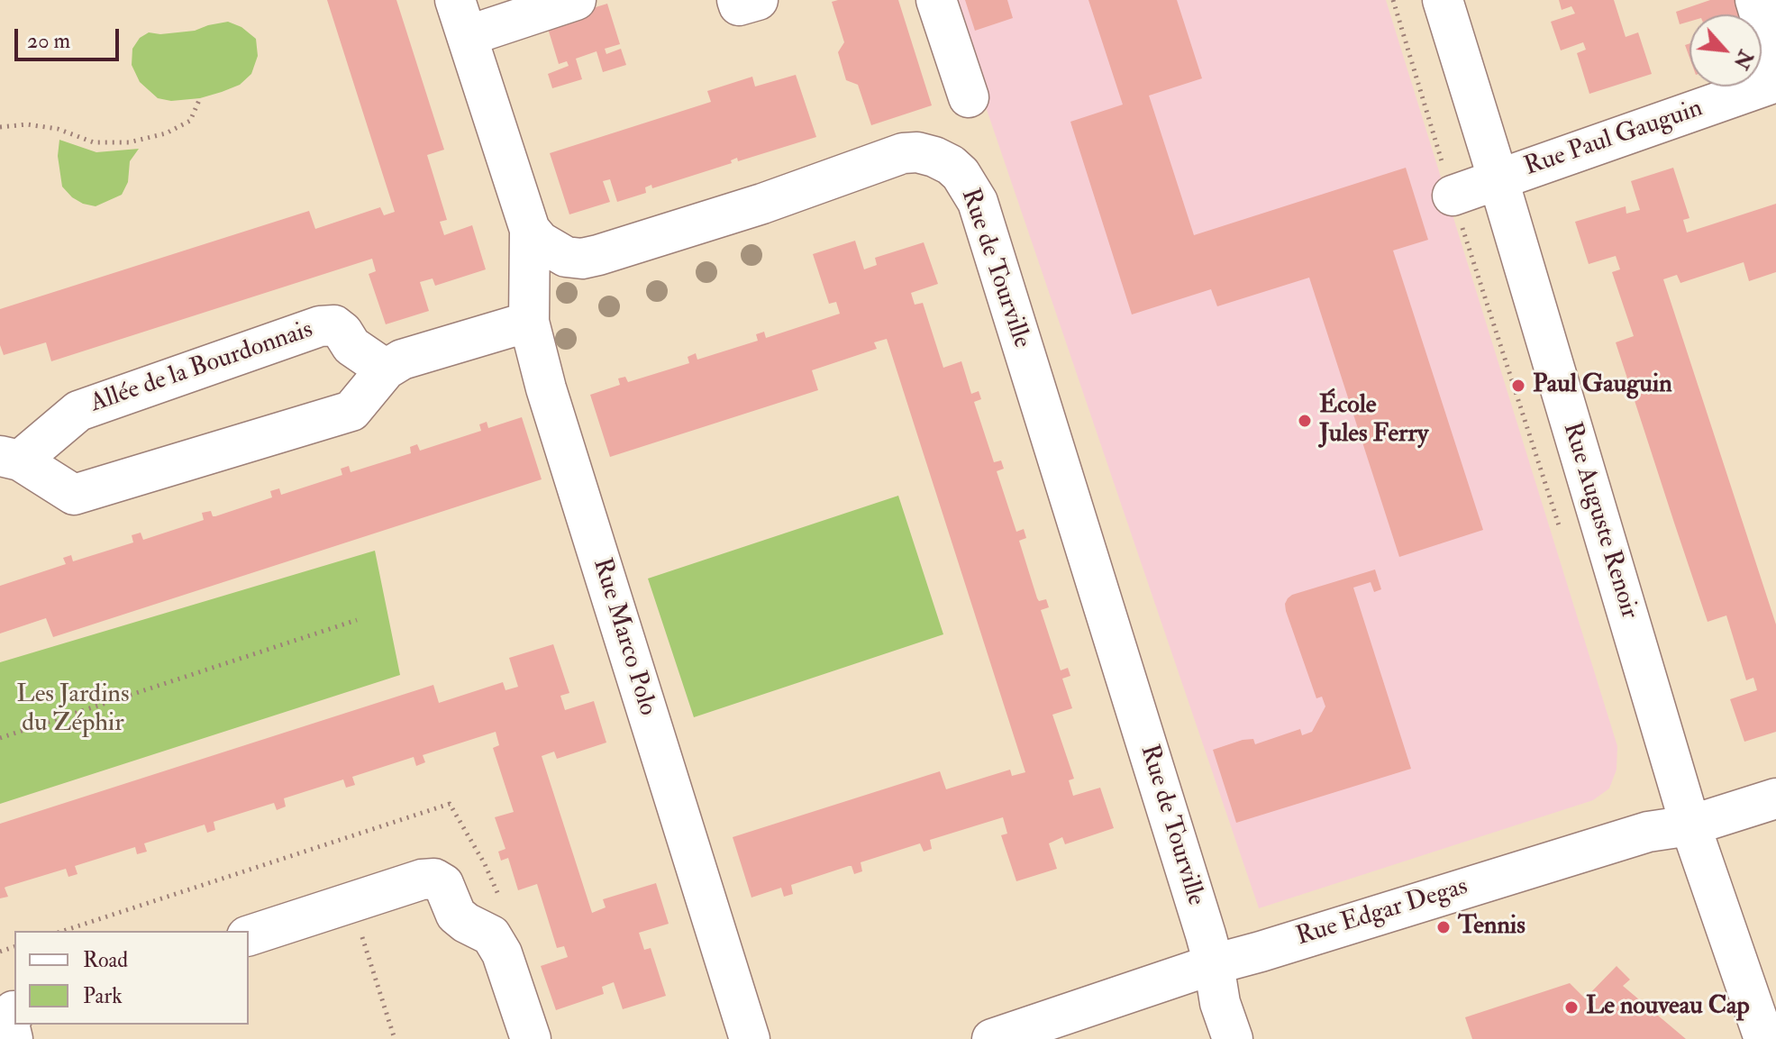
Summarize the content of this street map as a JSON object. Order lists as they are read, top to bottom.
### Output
{
  "streets": {
    "street": [
      "Rue Paul Gauguin",
      "Rue de Tourville",
      "Allée de la Bourdonnais",
      "Rue Auguste Renoir",
      "Rue Marco Polo",
      "Rue Edgar Degas"
    ]
  },
  "crossings": [
    ["Rue Paul Gauguin", "Rue Auguste Renoir"],
    ["Rue de Tourville", "Rue Marco Polo"],
    ["Rue de Tourville", "Rue Edgar Degas"],
    ["Allée de la Bourdonnais", "Rue Marco Polo"],
    ["Rue Auguste Renoir", "Rue Edgar Degas"]
  ],
  "parks": ["Les Jardins du Zéphir"],
  "places": [
    "Paul Gauguin",
    "École Jules Ferry",
    "Tennis",
    "Le nouveau Cap"
  ],
  "legend": ["Road", "Park"],
  "scale_bar": "20 m",
  "north": "bottom right"
}
